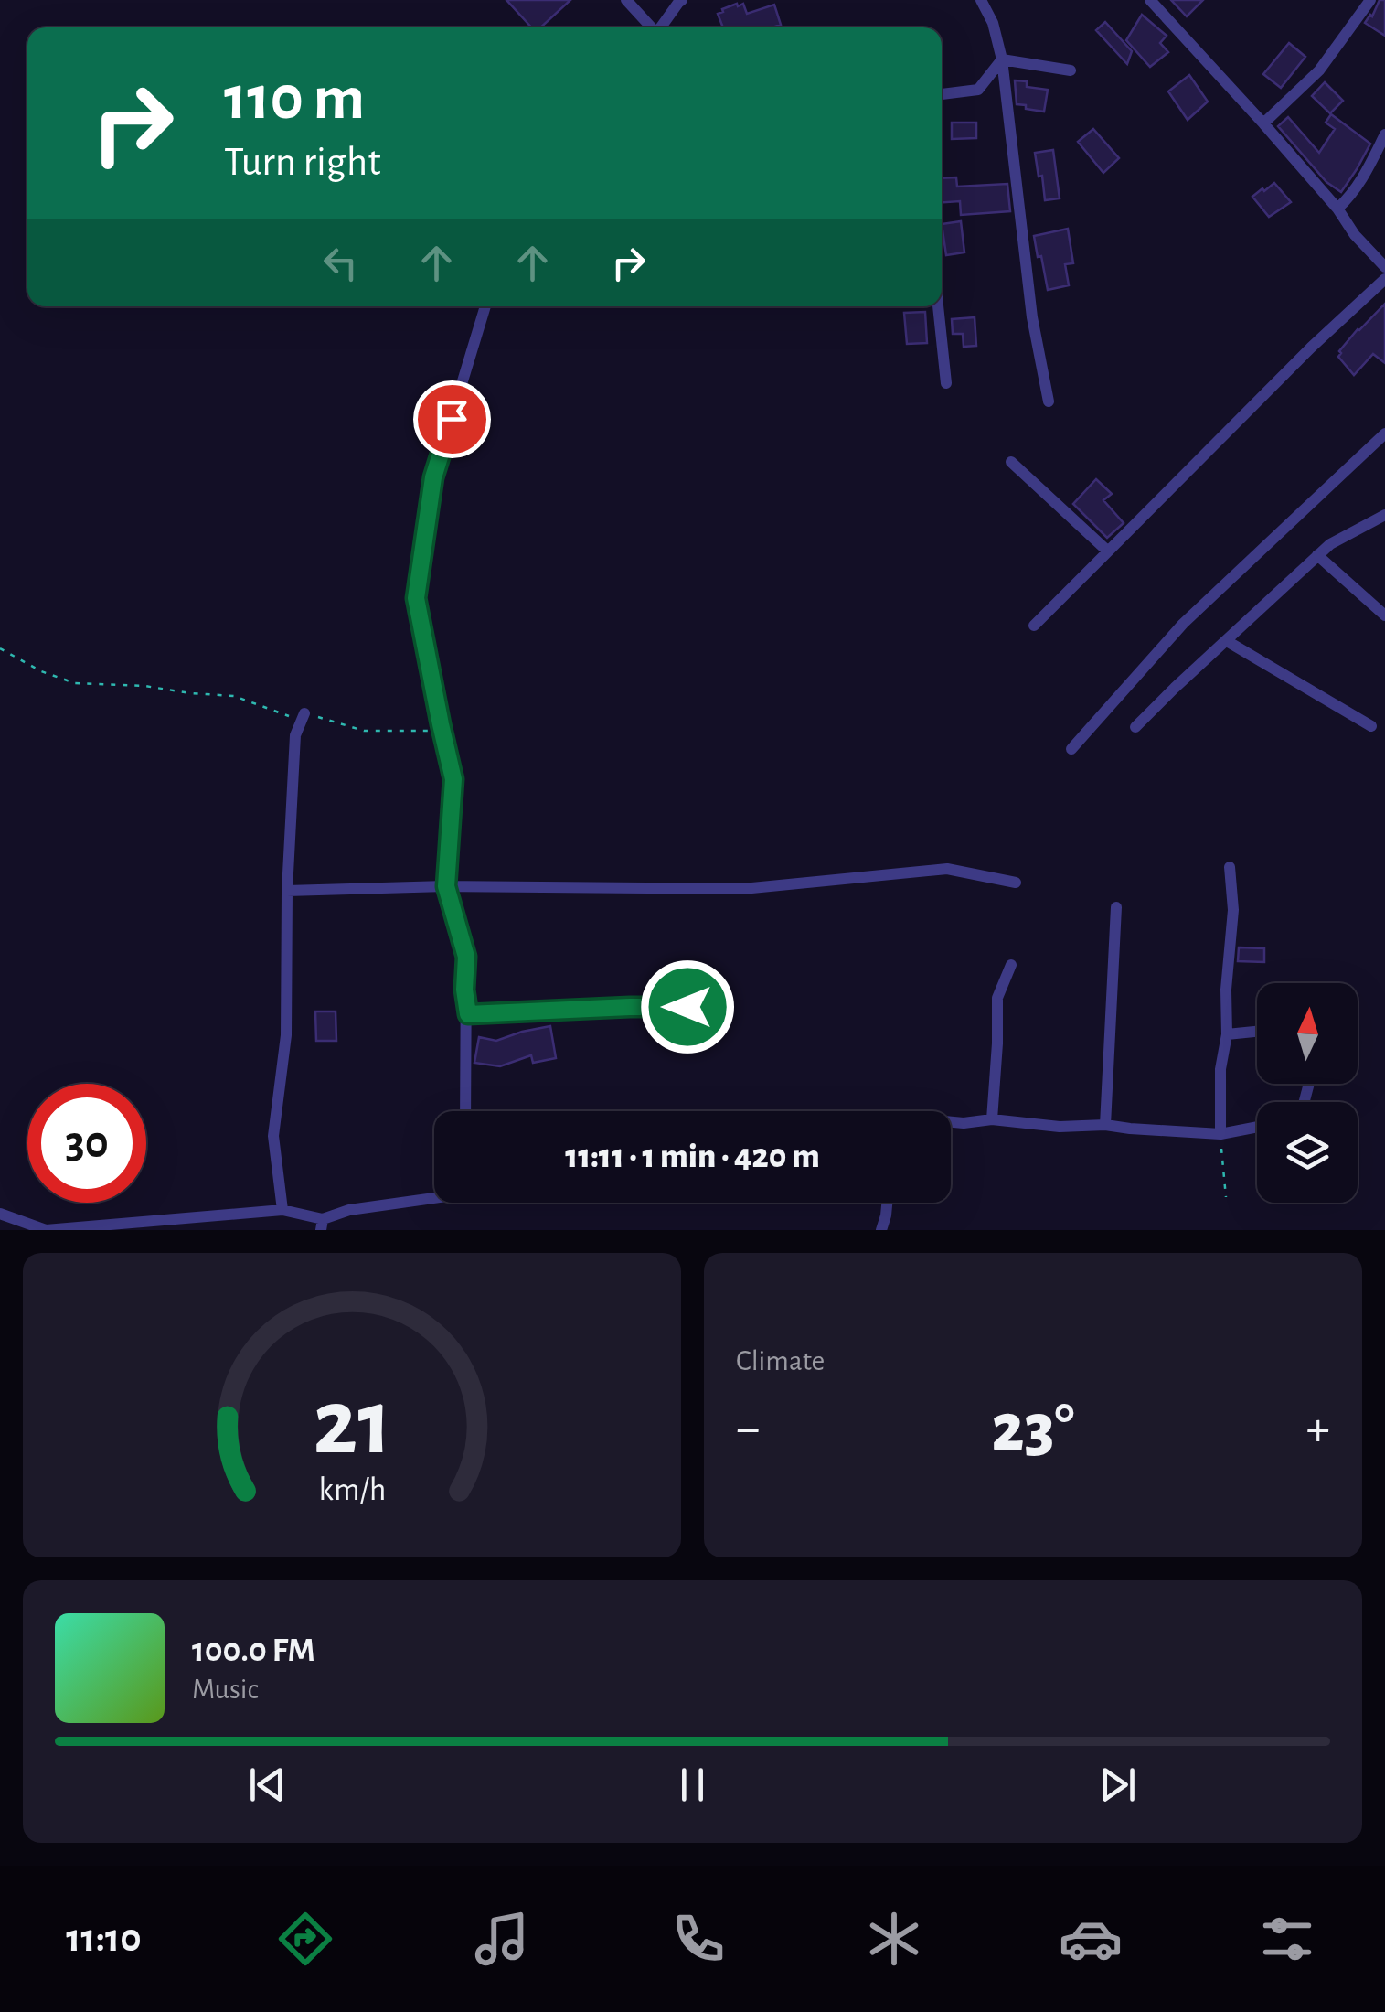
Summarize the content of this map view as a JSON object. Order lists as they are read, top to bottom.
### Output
{
  "north": "top",
  "page": {
    "turn": ["110 m", "Turn right"],
    "limit": "30",
    "trip": "11:11 · 1 min · 420 m",
    "tile": "Climate",
    "heat": ["−", "23°", "+"],
    "song": ["100.0 FM", "Music"],
    "tabs": "11:10",
    "gauge": ["21", "km/h"]
  }
}
